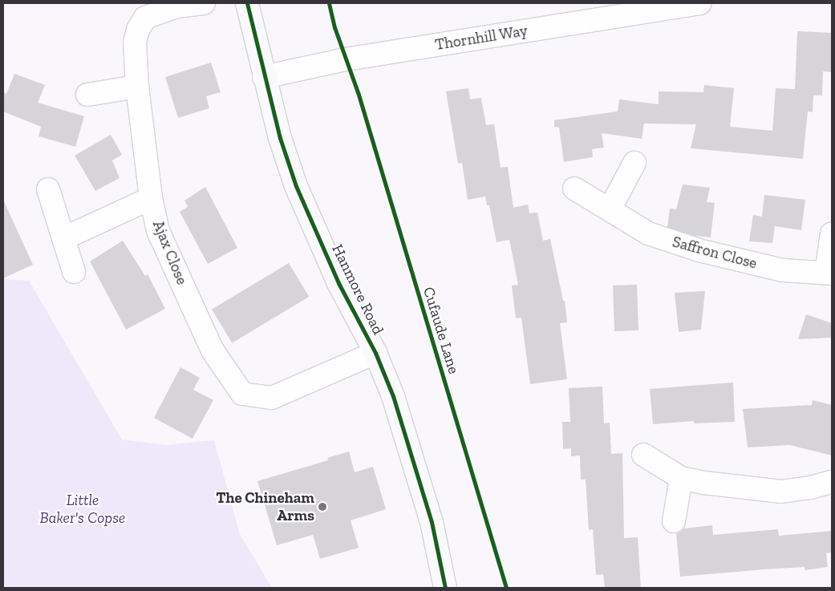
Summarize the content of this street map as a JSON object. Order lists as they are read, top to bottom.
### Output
{
  "streets": {
    "street": [
      "Thornhill Way",
      "Ajax Close",
      "Saffron Close",
      "Hanmore Road"
    ],
    "cycle path": ["Cufaude Lane"]
  },
  "crossings": [
    ["Thornhill Way", "Hanmore Road"],
    ["Ajax Close", "Hanmore Road"]
  ],
  "parks": ["Little Baker's Copse"],
  "places": ["The Chineham Arms"]
}
